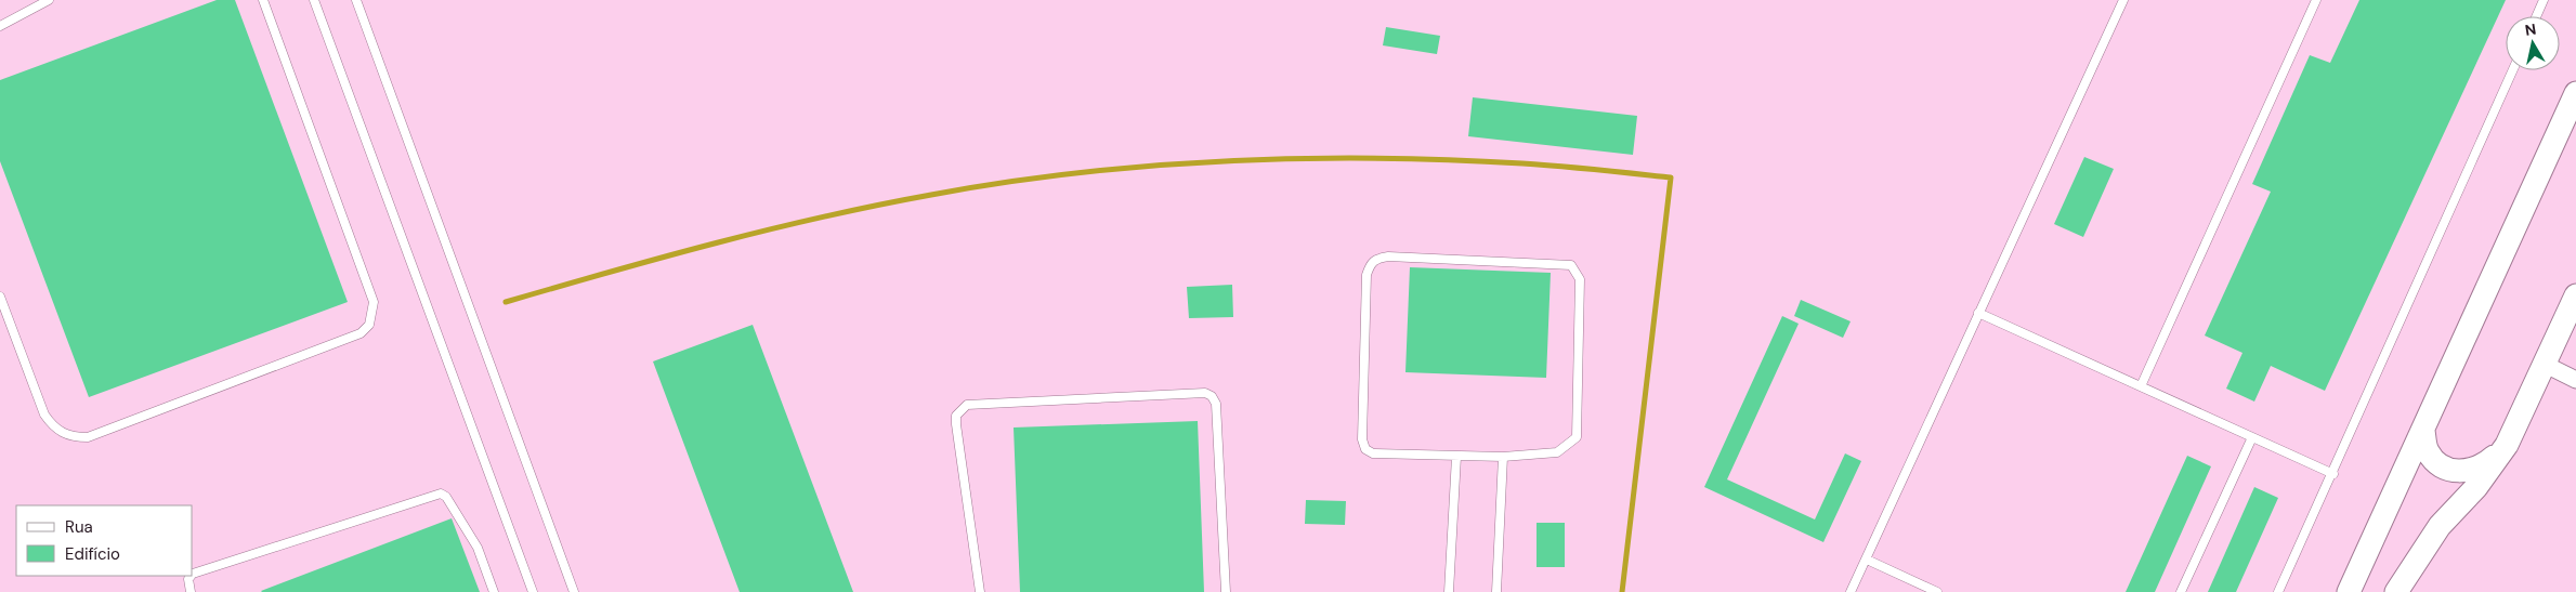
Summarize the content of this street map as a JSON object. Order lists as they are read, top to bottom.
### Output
{
  "legend": ["Rua", "Edifício"],
  "north": "top"
}
